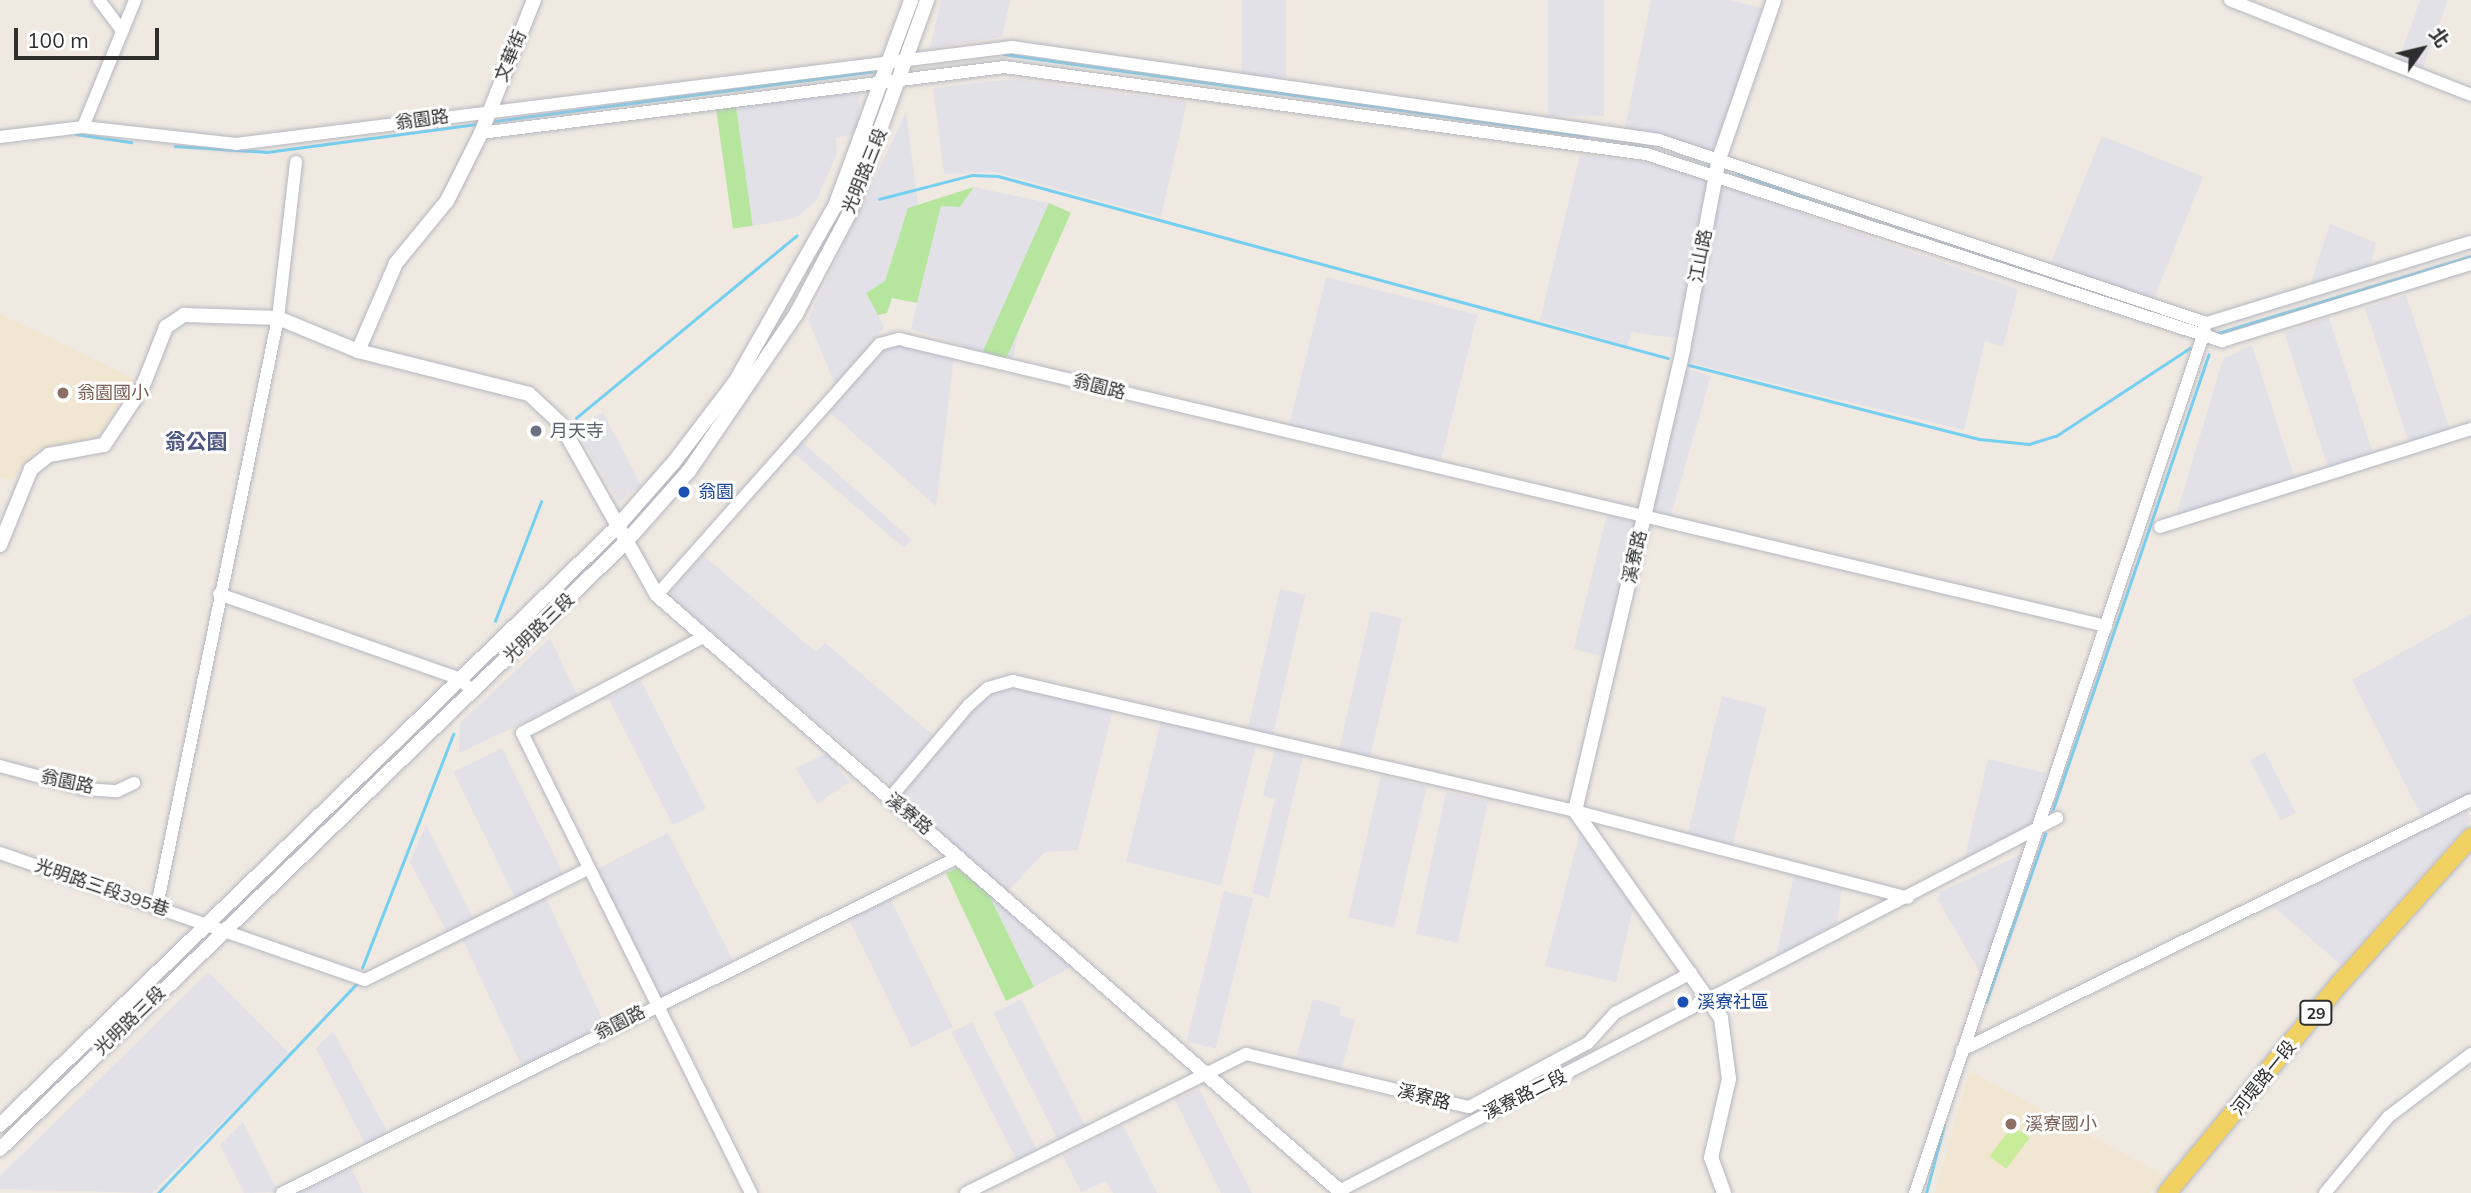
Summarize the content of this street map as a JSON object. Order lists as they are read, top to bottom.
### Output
{
  "streets": {
    "main road": ["29", "河堤路一段"],
    "street": [
      "文華街",
      "翁園路",
      "光明路三段",
      "江山路",
      "溪寮路",
      "光明路三段395巷",
      "溪寮路二段"
    ]
  },
  "crossings": [
    ["文華街", "翁園路"],
    ["翁園路", "光明路三段"],
    ["翁園路", "江山路"],
    ["翁園路", "溪寮路"],
    ["光明路三段", "溪寮路"],
    ["光明路三段", "光明路三段395巷"],
    ["江山路", "溪寮路"],
    ["溪寮路", "溪寮路二段"]
  ],
  "districts": ["翁公園"],
  "places": [
    "翁園國小",
    "月天寺",
    "翁園",
    "溪寮社區",
    "溪寮國小"
  ],
  "scale_bar": "100 m",
  "north": "top right"
}
